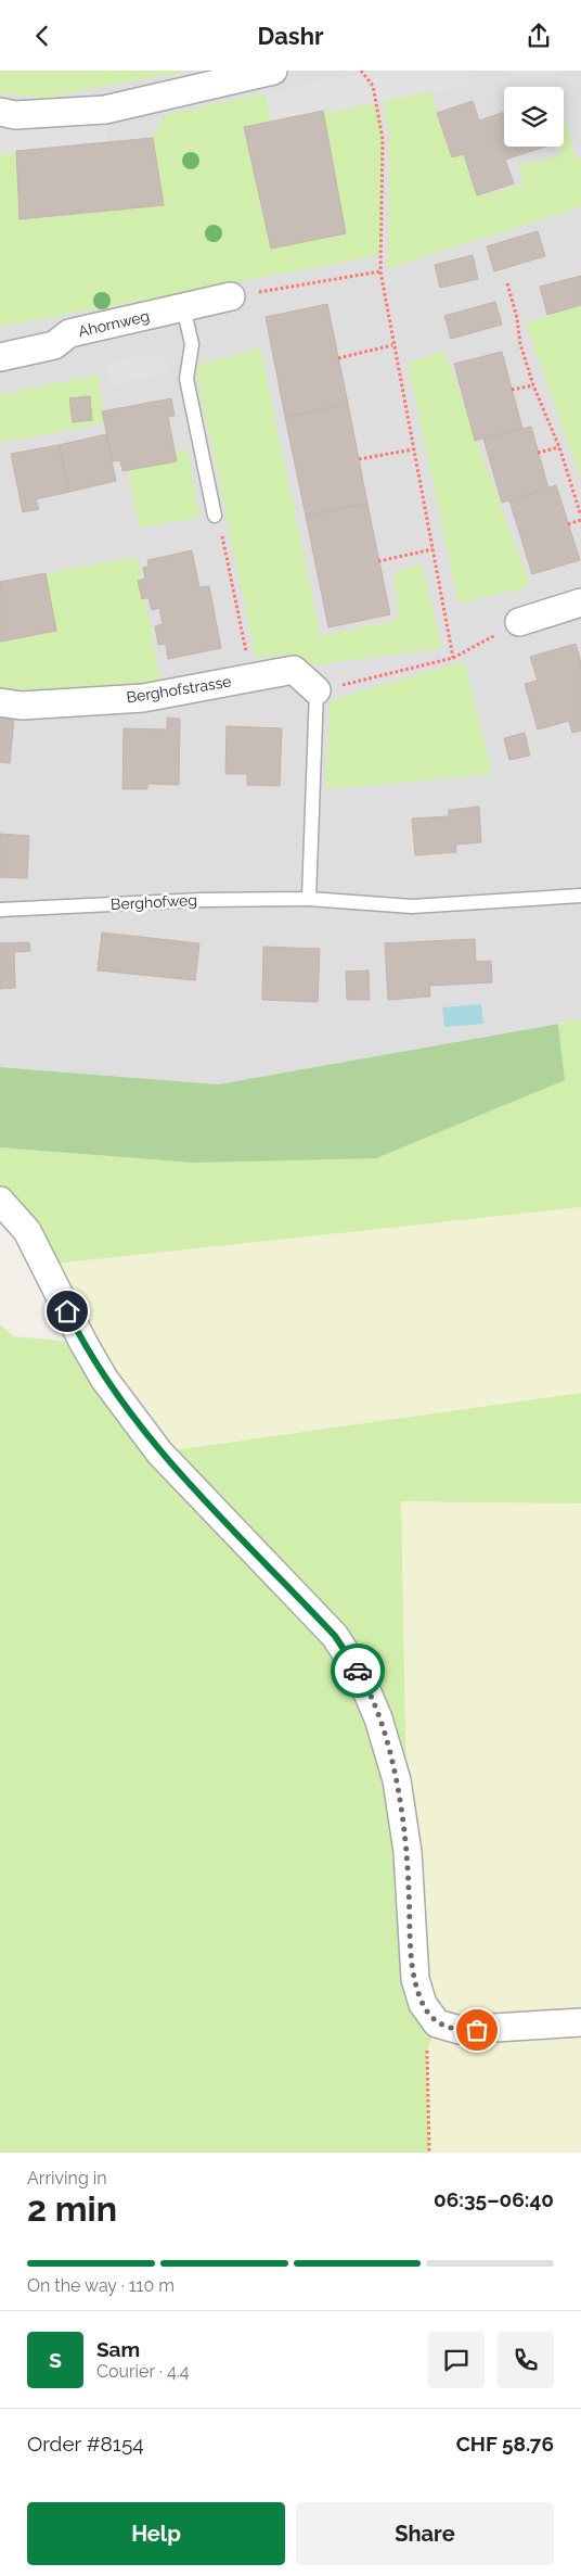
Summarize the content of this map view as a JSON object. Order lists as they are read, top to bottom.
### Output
{
  "streets": {
    "street": ["Ahornweg", "Berghofstrasse"],
    "lane": ["Berghofweg"]
  },
  "page": {
    "header": "Dashr",
    "heading": ["2 min", "Arriving in", "06:35–06:40"],
    "panel": [
      "Sam",
      "Courier · 4.4",
      "Order #8154",
      "CHF 58.76"
    ],
    "bar": "On the way · 110 m",
    "round": "S",
    "buttons": ["Help", "Share"]
  }
}
